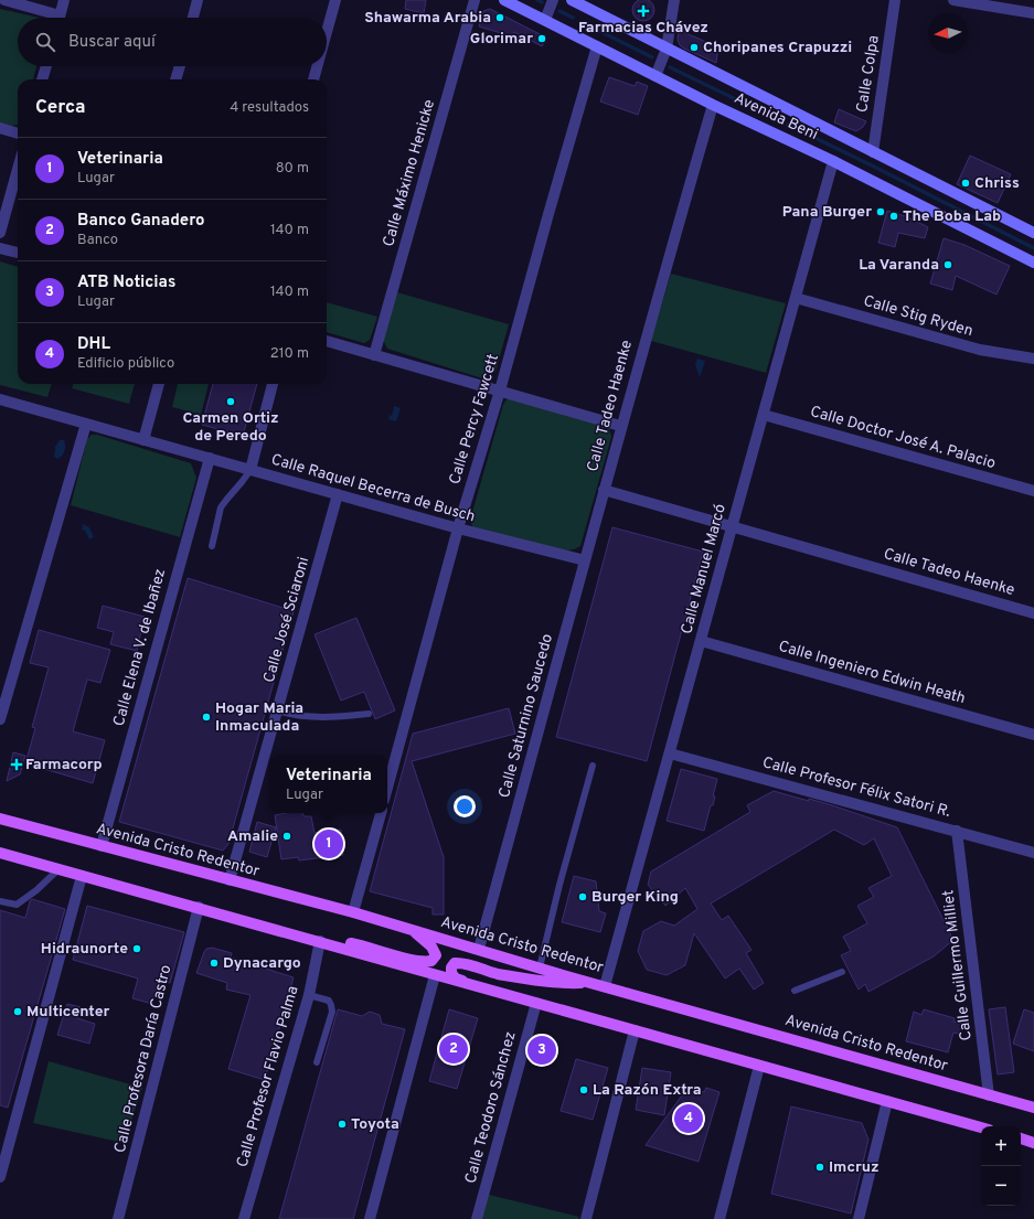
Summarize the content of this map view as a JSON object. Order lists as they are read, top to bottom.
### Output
{
  "streets": {
    "main road": ["Avenida Cristo Redentor"],
    "street": [
      "Calle Colpa",
      "Avenida Beni",
      "Calle Máximo Henicke",
      "Calle Stig Ryden",
      "Calle Tadeo Haenke",
      "Calle Percy Fawcett",
      "Calle Doctor José A. Palacio",
      "Calle Raquel Becerra de Busch",
      "Calle Manuel Marcó",
      "Calle José Sciaroni",
      "Calle Elena V. de Ibañez",
      "Calle Ingeniero Edwin Heath",
      "Calle Saturnino Saucedo",
      "Calle Profesor Félix Satori R.",
      "Calle Guillermo Milliet",
      "Calle Profesora Daría Castro",
      "Calle Profesor Flavio Palma",
      "Calle Teodoro Sánchez"
    ]
  },
  "crossings": [
    ["Calle Colpa", "Avenida Beni"],
    ["Avenida Beni", "Calle Tadeo Haenke"],
    ["Avenida Beni", "Calle Percy Fawcett"],
    ["Avenida Beni", "Calle Manuel Marcó"],
    ["Calle Stig Ryden", "Calle Manuel Marcó"],
    ["Calle Tadeo Haenke", "Calle Manuel Marcó"],
    ["Calle Tadeo Haenke", "Calle Saturnino Saucedo"],
    ["Calle Percy Fawcett", "Calle Raquel Becerra de Busch"],
    ["Calle Doctor José A. Palacio", "Calle Manuel Marcó"],
    ["Calle Raquel Becerra de Busch", "Calle José Sciaroni"],
    ["Calle Raquel Becerra de Busch", "Calle Elena V. de Ibañez"],
    ["Calle Raquel Becerra de Busch", "Calle Saturnino Saucedo"],
    ["Calle Manuel Marcó", "Calle Ingeniero Edwin Heath"],
    ["Calle Manuel Marcó", "Calle Profesor Félix Satori R."],
    ["Calle Manuel Marcó", "Avenida Cristo Redentor"],
    ["Calle José Sciaroni", "Avenida Cristo Redentor"],
    ["Calle Elena V. de Ibañez", "Avenida Cristo Redentor"],
    ["Calle Saturnino Saucedo", "Avenida Cristo Redentor"],
    ["Calle Profesor Félix Satori R.", "Calle Guillermo Milliet"],
    ["Avenida Cristo Redentor", "Calle Guillermo Milliet"]
  ],
  "places": {
    "health": ["Farmacias Chávez", "Farmacorp"],
    "other": [
      "Shawarma Arabia",
      "Glorimar",
      "Choripanes Crapuzzi",
      "Chriss",
      "Pana Burger",
      "The Boba Lab",
      "La Varanda",
      "Carmen Ortiz de Peredo",
      "Hogar Maria Inmaculada",
      "Amalie",
      "Burger King",
      "Hidraunorte",
      "Dynacargo",
      "Multicenter",
      "La Razón Extra",
      "Toyota",
      "Imcruz"
    ]
  },
  "north": "left",
  "page": {
    "search": "Buscar aquí",
    "heading": ["Cerca", "4 resultados"],
    "list": [
      {
        "mark": "1",
        "name": "Veterinaria",
        "note": "Lugar",
        "value": "80 m"
      },
      {
        "mark": "2",
        "name": "Banco Ganadero",
        "note": "Banco",
        "value": "140 m"
      },
      {
        "mark": "3",
        "name": "ATB Noticias",
        "note": "Lugar",
        "value": "140 m"
      },
      {
        "mark": "4",
        "name": "DHL",
        "note": "Edificio público",
        "value": "210 m"
      }
    ],
    "popup": ["Veterinaria", "Lugar"],
    "pins": [
      "1",
      "2",
      "3",
      "4"
    ],
    "map_buttons": ["+", "−"]
  }
}
